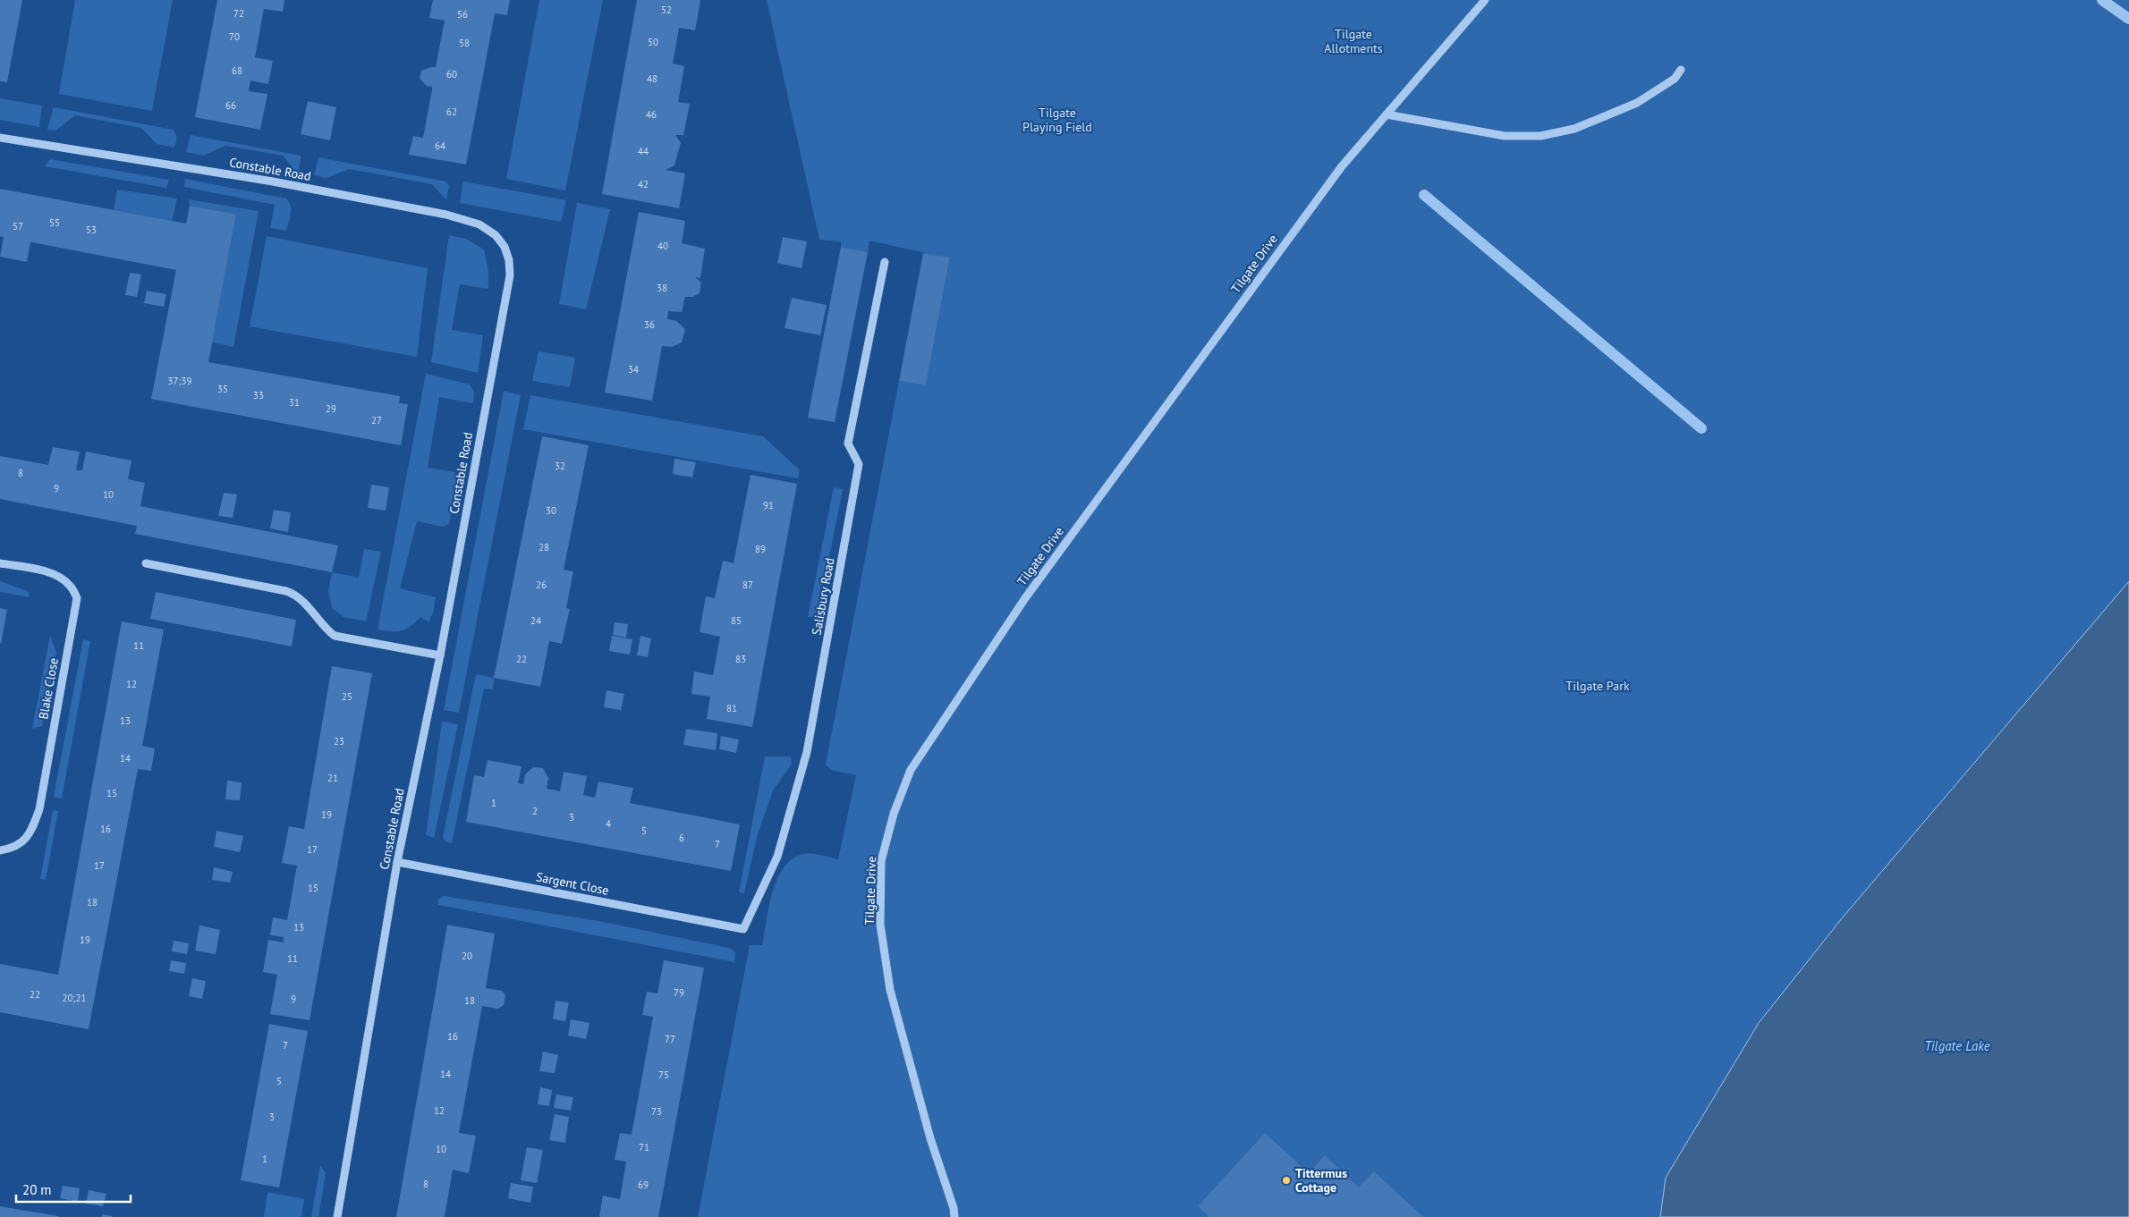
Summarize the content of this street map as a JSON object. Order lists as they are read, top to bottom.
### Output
{
  "streets": {
    "street": [
      "Constable Road",
      "Tilgate Drive",
      "Salisbury Road",
      "Blake Close",
      "Sargent Close"
    ]
  },
  "crossings": [
    ["Constable Road", "Sargent Close"],
    ["Salisbury Road", "Sargent Close"]
  ],
  "water": ["Tilgate Lake"],
  "parks": ["Tilgate Allotments", "Tilgate Playing Field", "Tilgate Park"],
  "places": ["Tittermus Cottage"],
  "house_numbers": [
    "52",
    "72",
    "56",
    "70",
    "50",
    "58",
    "68",
    "60",
    "48",
    "66",
    "62",
    "46",
    "64",
    "44",
    "42",
    "55",
    "57",
    "53",
    "40",
    "38",
    "36",
    "34",
    "37;39",
    "35",
    "33",
    "31",
    "29",
    "27",
    "32",
    "8",
    "9",
    "10",
    "91",
    "30",
    "28",
    "89",
    "26",
    "87",
    "24",
    "85",
    "11",
    "22",
    "83",
    "12",
    "25",
    "81",
    "13",
    "23",
    "14",
    "21",
    "15",
    "1",
    "2",
    "19",
    "3",
    "4",
    "16",
    "5",
    "6",
    "7",
    "17",
    "17",
    "15",
    "18",
    "13",
    "19",
    "20",
    "11",
    "79",
    "22",
    "20;21",
    "9",
    "18",
    "16",
    "77",
    "7",
    "14",
    "75",
    "5",
    "12",
    "73",
    "3",
    "71",
    "10",
    "1",
    "8",
    "69"
  ],
  "scale_bar": "20 m"
}
